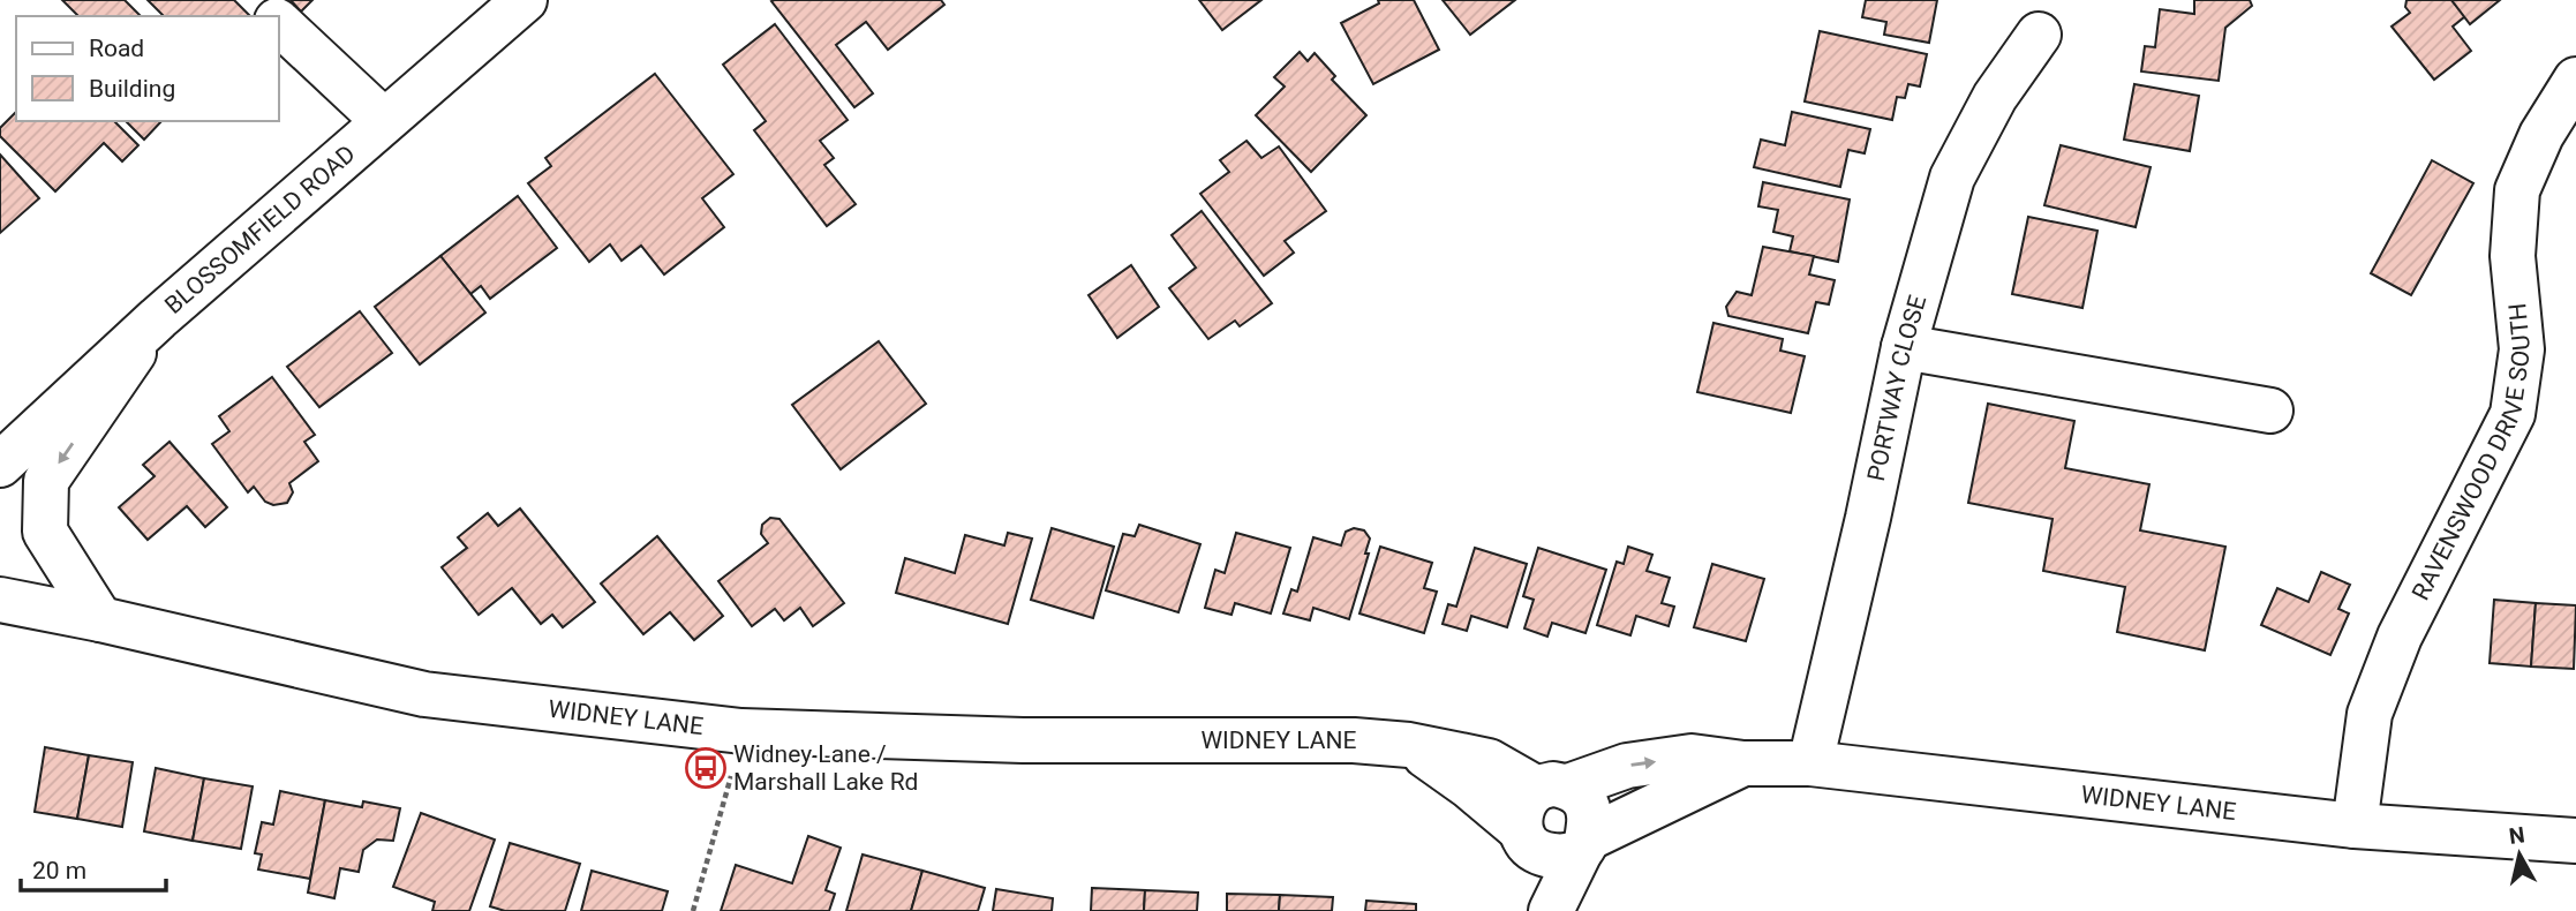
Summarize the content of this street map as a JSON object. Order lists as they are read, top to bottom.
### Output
{
  "streets": {
    "street": [
      "BLOSSOMFIELD ROAD",
      "PORTWAY CLOSE",
      "RAVENSWOOD DRIVE SOUTH",
      "WIDNEY LANE"
    ]
  },
  "crossings": [
    ["PORTWAY CLOSE", "WIDNEY LANE"],
    ["RAVENSWOOD DRIVE SOUTH", "WIDNEY LANE"]
  ],
  "places": {
    "bus stop": ["Widney Lane / Marshall Lake Rd"]
  },
  "legend": ["Road", "Building"],
  "scale_bar": "20 m",
  "north": "top"
}
